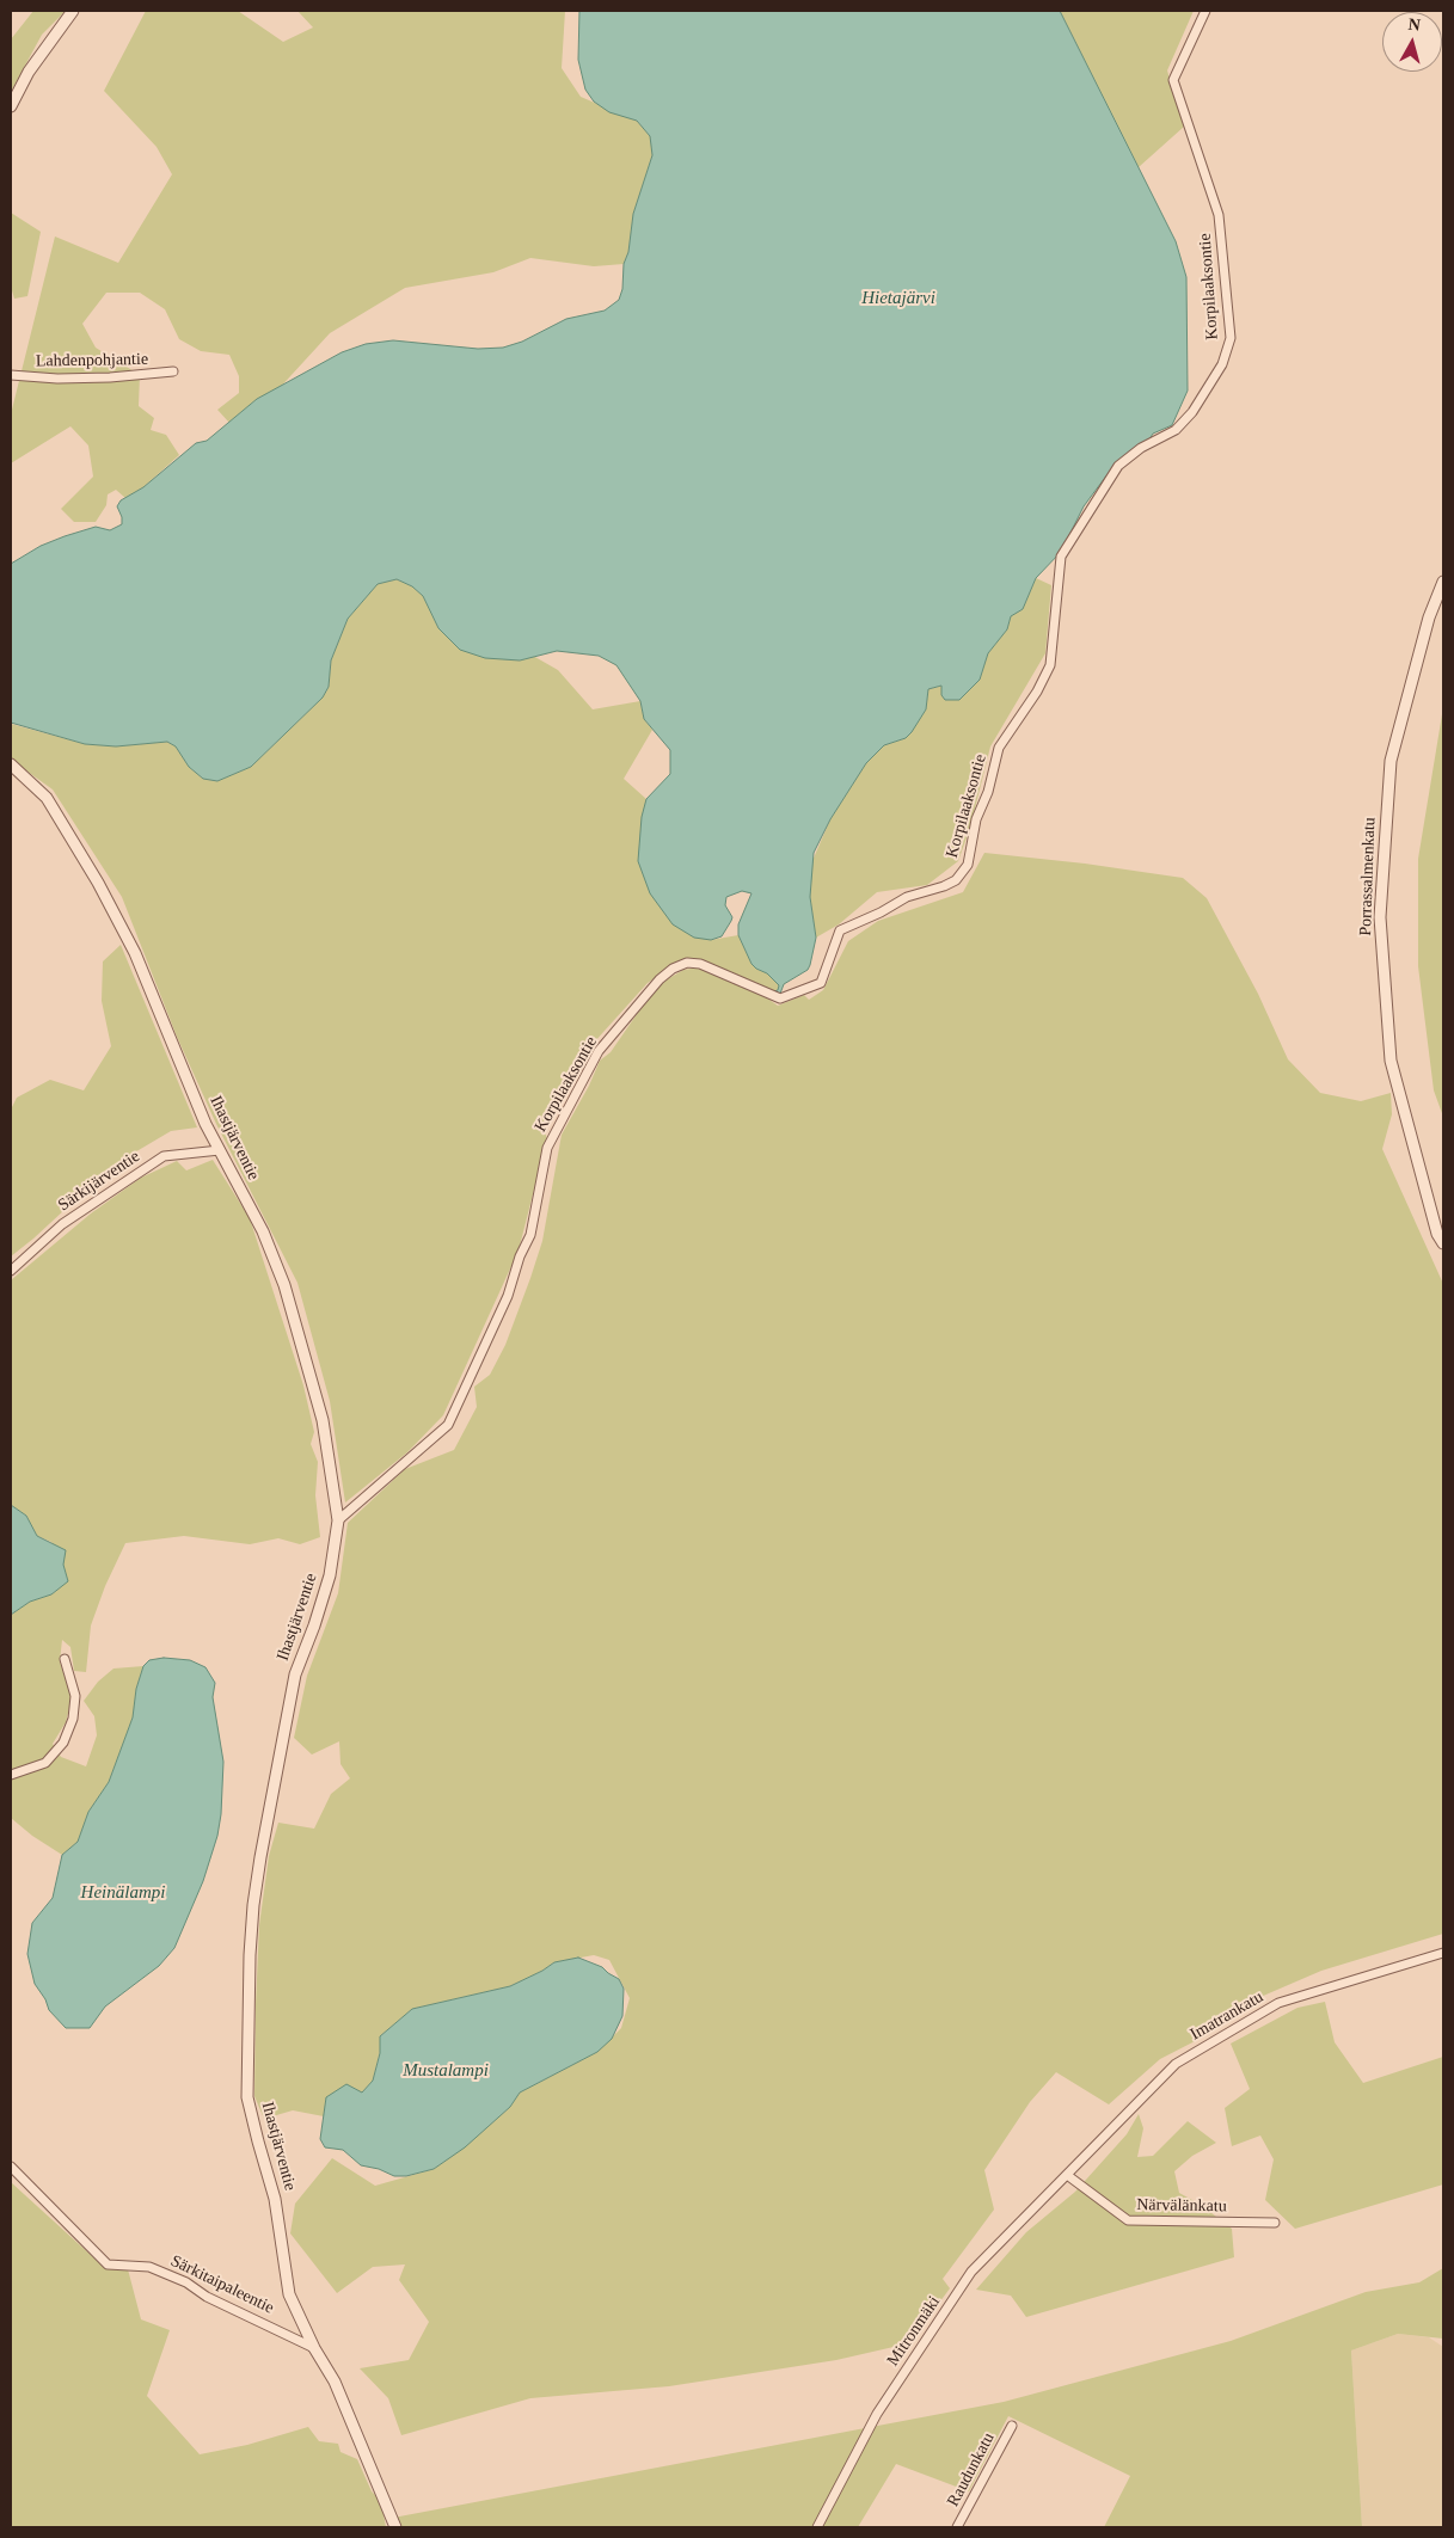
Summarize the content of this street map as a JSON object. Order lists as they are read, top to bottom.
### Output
{
  "streets": {
    "street": [
      "Korpilaaksontie",
      "Lahdenpohjantie",
      "Porrassalmenkatu",
      "Ihastjärventie",
      "Särkijärventie",
      "Imatrankatu",
      "Närvälänkatu",
      "Särkitaipaleentie",
      "Mitronmäki",
      "Raudunkatu"
    ]
  },
  "crossings": [
    ["Korpilaaksontie", "Ihastjärventie"],
    ["Ihastjärventie", "Särkijärventie"],
    ["Ihastjärventie", "Särkitaipaleentie"],
    ["Imatrankatu", "Närvälänkatu"],
    ["Imatrankatu", "Mitronmäki"],
    ["Närvälänkatu", "Mitronmäki"]
  ],
  "water": ["Hietajärvi", "Heinälampi", "Mustalampi"],
  "north": "top"
}
